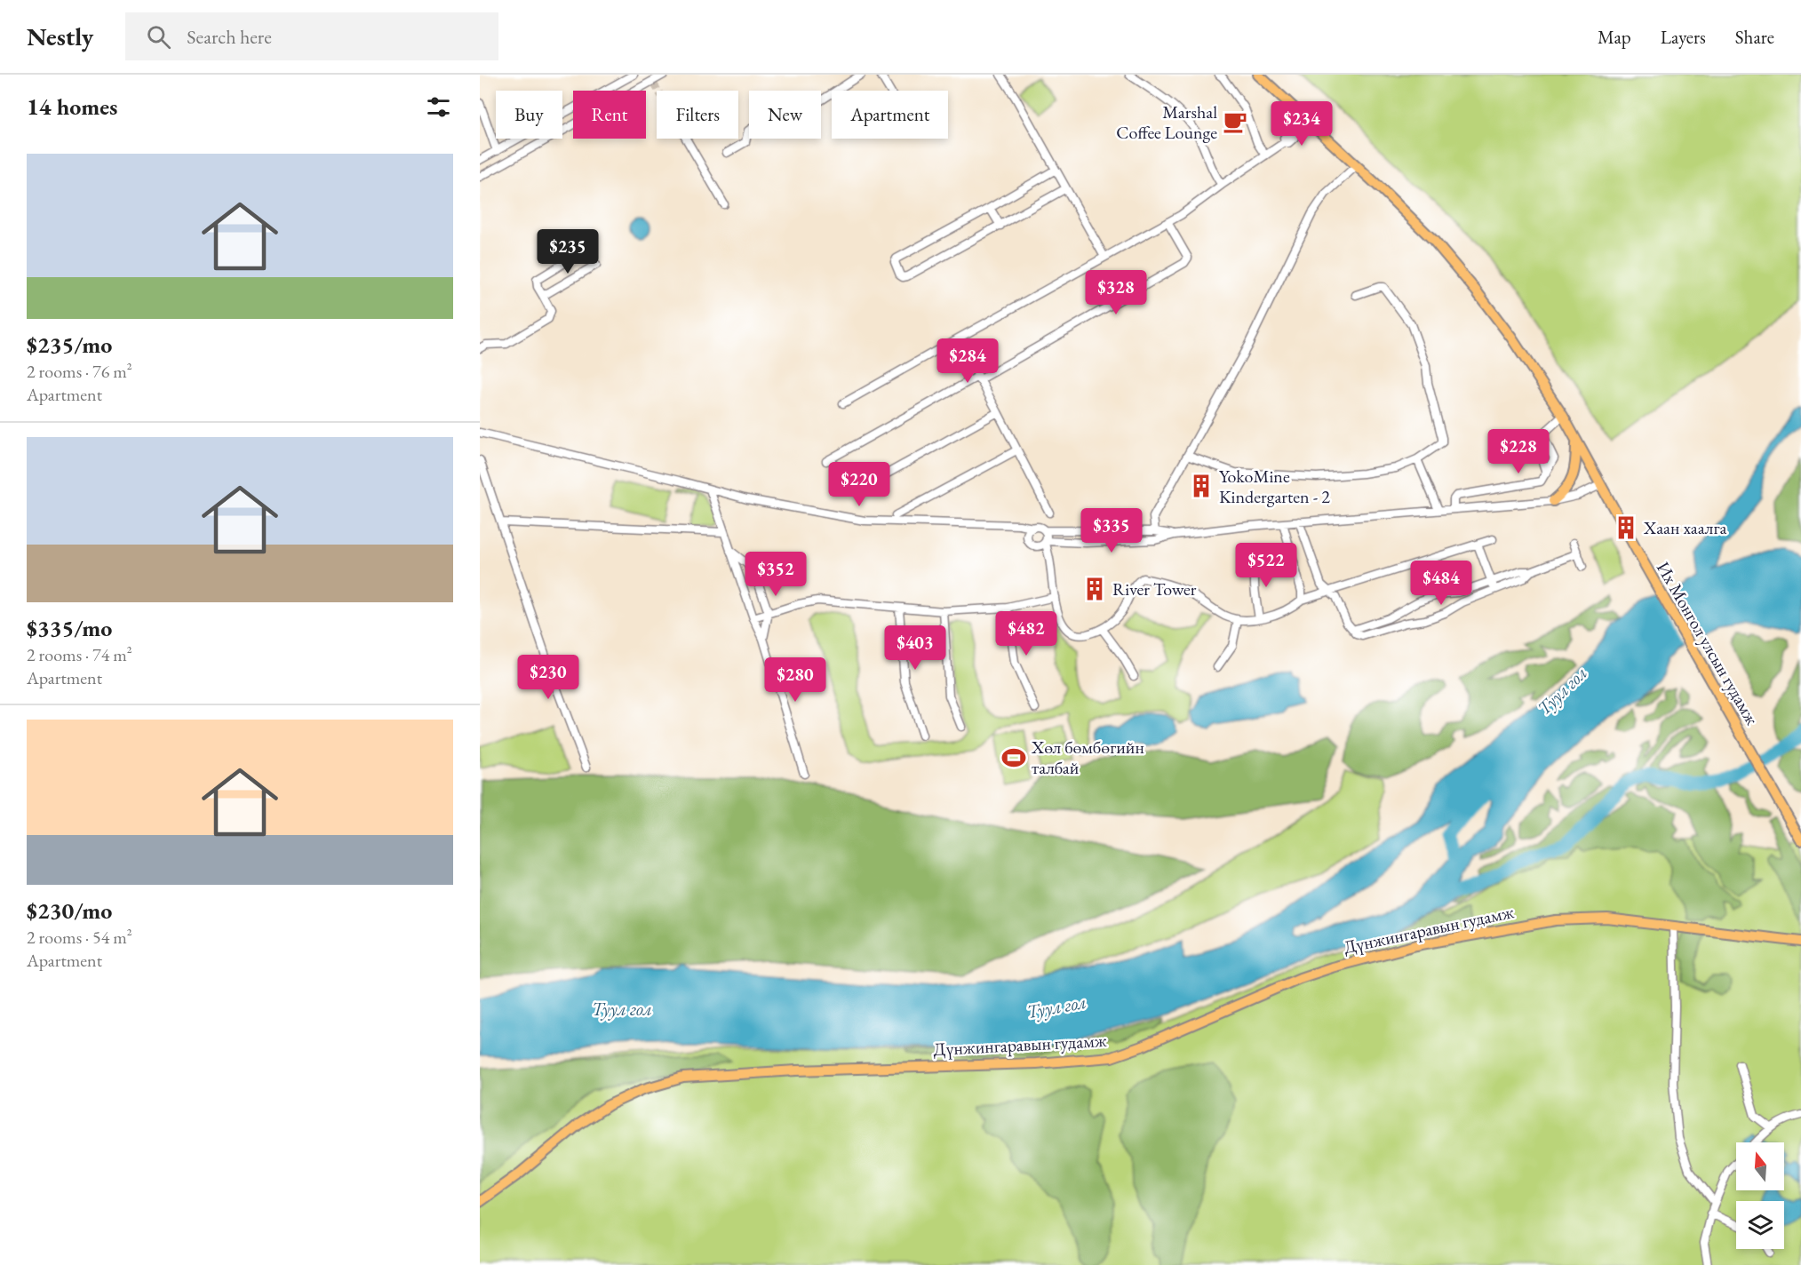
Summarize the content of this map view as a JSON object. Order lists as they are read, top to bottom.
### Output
{
  "streets": {
    "main road": ["Их Монгол улсын гудамж", "Дүнжингаравын гудамж"]
  },
  "water": ["Туул гол"],
  "places": {
    "cafe": ["Marshal Coffee Lounge"],
    "building": ["YokoMine Kindergarten - 2", "Хаан хаалга", "River Tower"],
    "sports": ["Хөл бөмбөгийн талбай"]
  },
  "north": "top",
  "page": {
    "header": "Nestly",
    "search": "Search here",
    "nav": ["Map", "Layers", "Share"],
    "heading": "14 homes",
    "chip": [
      "Buy",
      "Rent",
      "Filters",
      "New",
      "Apartment"
    ],
    "price": [
      "$234",
      "$235",
      "$328",
      "$284",
      "$228",
      "$220",
      "$335",
      "$522",
      "$352",
      "$484",
      "$482",
      "$403",
      "$230",
      "$280"
    ],
    "list": [
      {
        "name": "$235/mo",
        "note": "2 rooms · 76 m² · Apartment"
      },
      {
        "name": "$335/mo",
        "note": "2 rooms · 74 m² · Apartment"
      },
      {
        "name": "$230/mo",
        "note": "2 rooms · 54 m² · Apartment"
      }
    ]
  }
}
